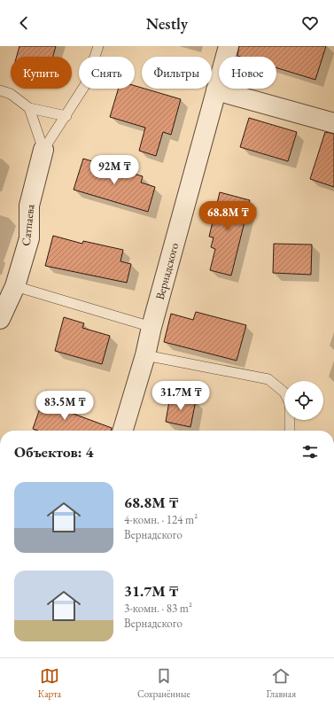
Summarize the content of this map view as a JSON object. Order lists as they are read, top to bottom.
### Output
{
  "streets": {
    "street": ["Сатпаева", "Вернадского"]
  },
  "page": {
    "header": "Nestly",
    "chip": [
      "Купить",
      "Снять",
      "Фильтры",
      "Новое"
    ],
    "price": [
      "92M ₸",
      "68.8M ₸",
      "31.7M ₸",
      "83.5M ₸"
    ],
    "heading": "Объектов: 4",
    "list": [
      {
        "name": "68.8M ₸",
        "note": "4-комн. · 124 m² · Вернадского"
      },
      {
        "name": "31.7M ₸",
        "note": "3-комн. · 83 m² · Вернадского"
      }
    ],
    "tabs": ["Карта", "Сохранённые", "Главная"]
  }
}
